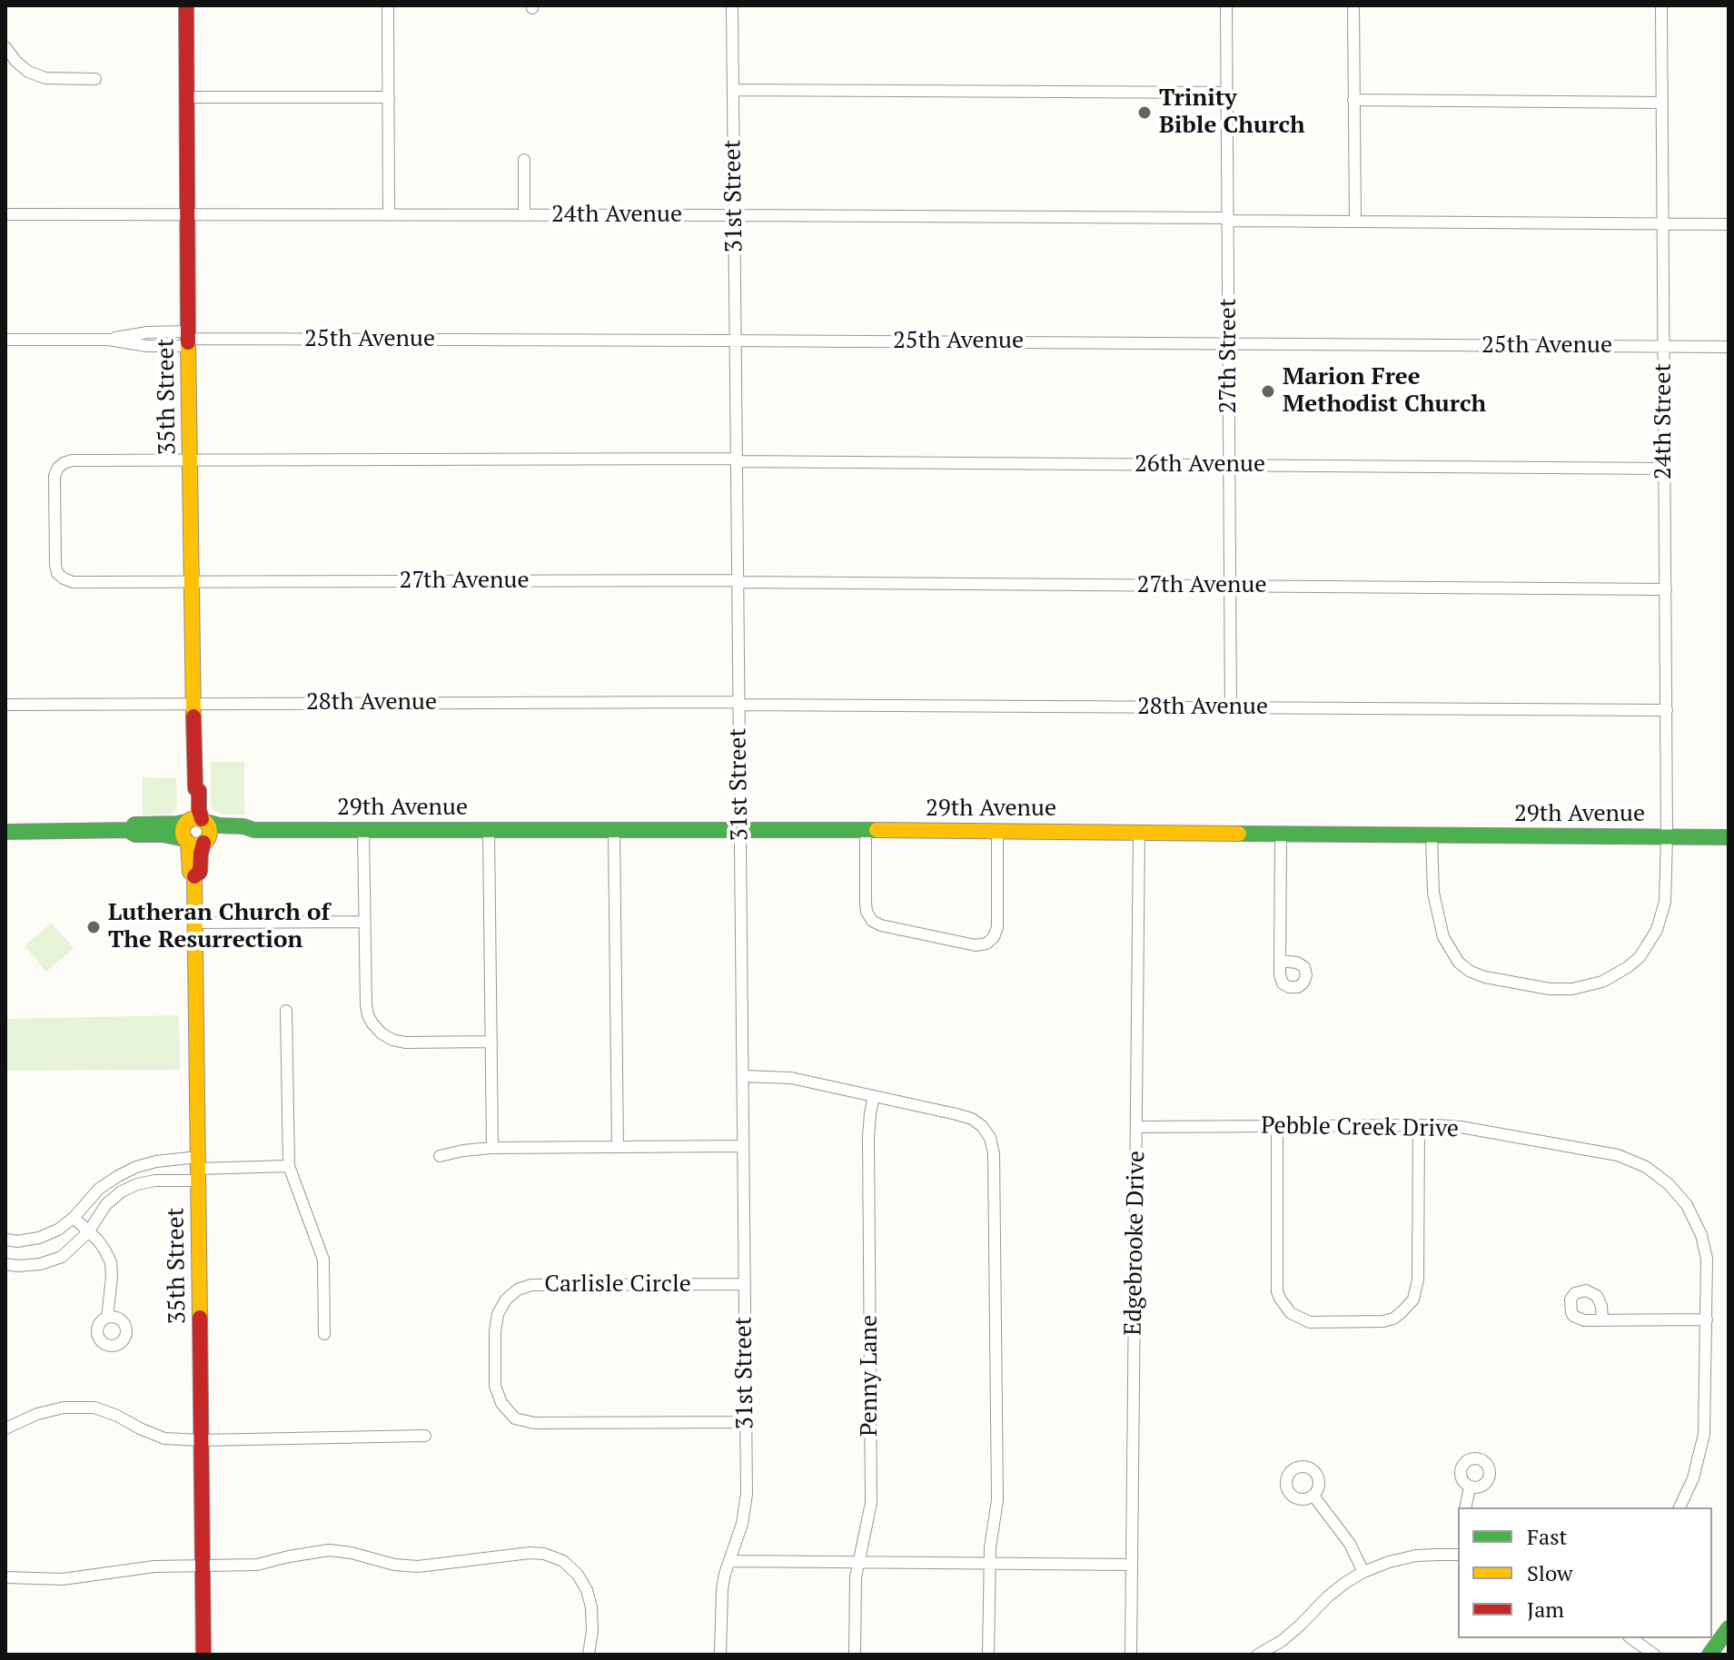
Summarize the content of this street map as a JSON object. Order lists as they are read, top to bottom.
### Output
{
  "streets": {
    "street": [
      "31st Street",
      "24th Avenue",
      "25th Avenue",
      "27th Street",
      "35th Street",
      "24th Street",
      "26th Avenue",
      "27th Avenue",
      "28th Avenue",
      "29th Avenue",
      "Pebble Creek Drive",
      "Edgebrooke Drive",
      "Carlisle Circle",
      "Penny Lane"
    ]
  },
  "crossings": [
    ["31st Street", "24th Avenue"],
    ["31st Street", "25th Avenue"],
    ["31st Street", "26th Avenue"],
    ["31st Street", "27th Avenue"],
    ["31st Street", "28th Avenue"],
    ["31st Street", "29th Avenue"],
    ["31st Street", "Carlisle Circle"],
    ["24th Avenue", "27th Street"],
    ["24th Avenue", "35th Street"],
    ["24th Avenue", "24th Street"],
    ["25th Avenue", "27th Street"],
    ["25th Avenue", "35th Street"],
    ["25th Avenue", "24th Street"],
    ["27th Street", "26th Avenue"],
    ["27th Street", "27th Avenue"],
    ["27th Street", "28th Avenue"],
    ["35th Street", "26th Avenue"],
    ["35th Street", "27th Avenue"],
    ["35th Street", "28th Avenue"],
    ["35th Street", "29th Avenue"],
    ["24th Street", "26th Avenue"],
    ["24th Street", "27th Avenue"],
    ["24th Street", "28th Avenue"],
    ["24th Street", "29th Avenue"],
    ["26th Avenue", "27th Avenue"],
    ["29th Avenue", "Edgebrooke Drive"],
    ["Pebble Creek Drive", "Edgebrooke Drive"]
  ],
  "places": ["Trinity Bible Church", "Marion Free Methodist Church", "Lutheran Church of The Resurrection"],
  "legend": ["Fast", "Slow", "Jam"]
}
